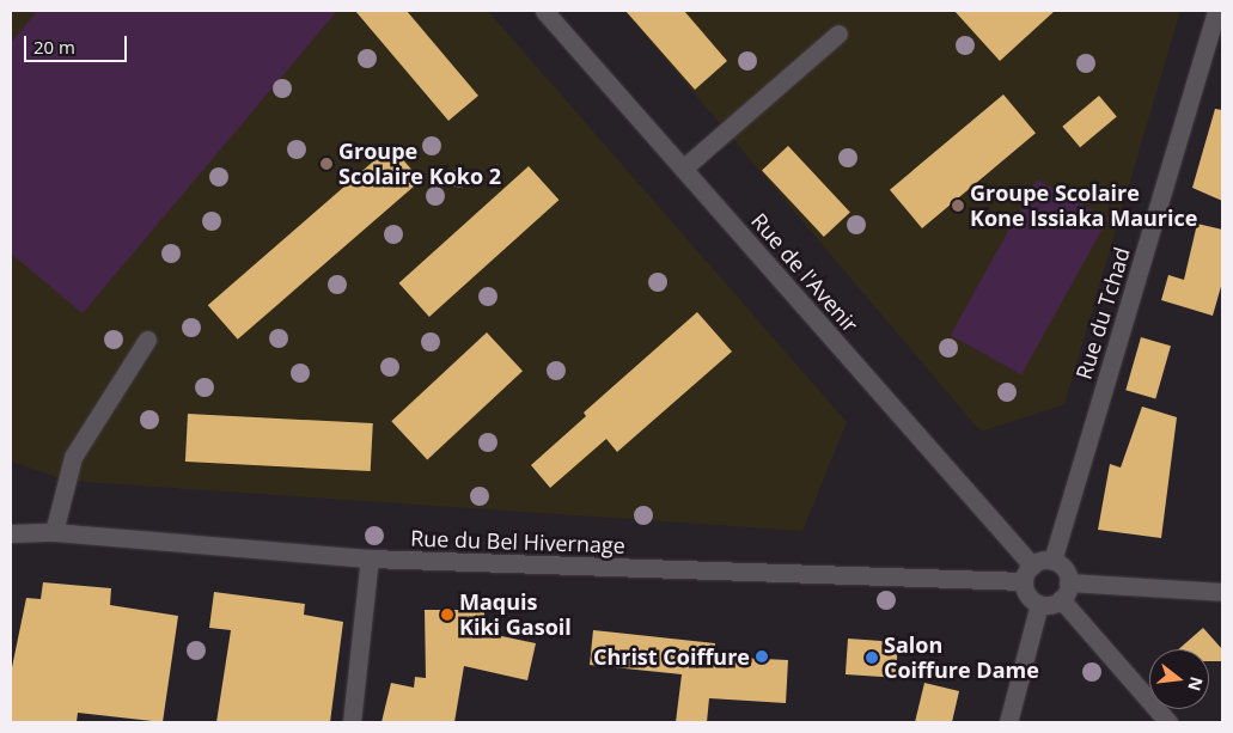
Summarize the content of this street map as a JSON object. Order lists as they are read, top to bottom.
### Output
{
  "streets": {
    "street": ["Rue de l'Avenir", "Rue du Tchad", "Rue du Bel Hivernage"]
  },
  "crossings": [
    ["Rue de l'Avenir", "Rue du Tchad"],
    ["Rue de l'Avenir", "Rue du Bel Hivernage"],
    ["Rue du Tchad", "Rue du Bel Hivernage"]
  ],
  "places": [
    "Groupe Scolaire Koko 2",
    "Groupe Scolaire Kone Issiaka Maurice",
    "Maquis Kiki Gasoil",
    "Christ Coiffure",
    "Salon Coiffure Dame"
  ],
  "scale_bar": "20 m",
  "north": "right"
}
